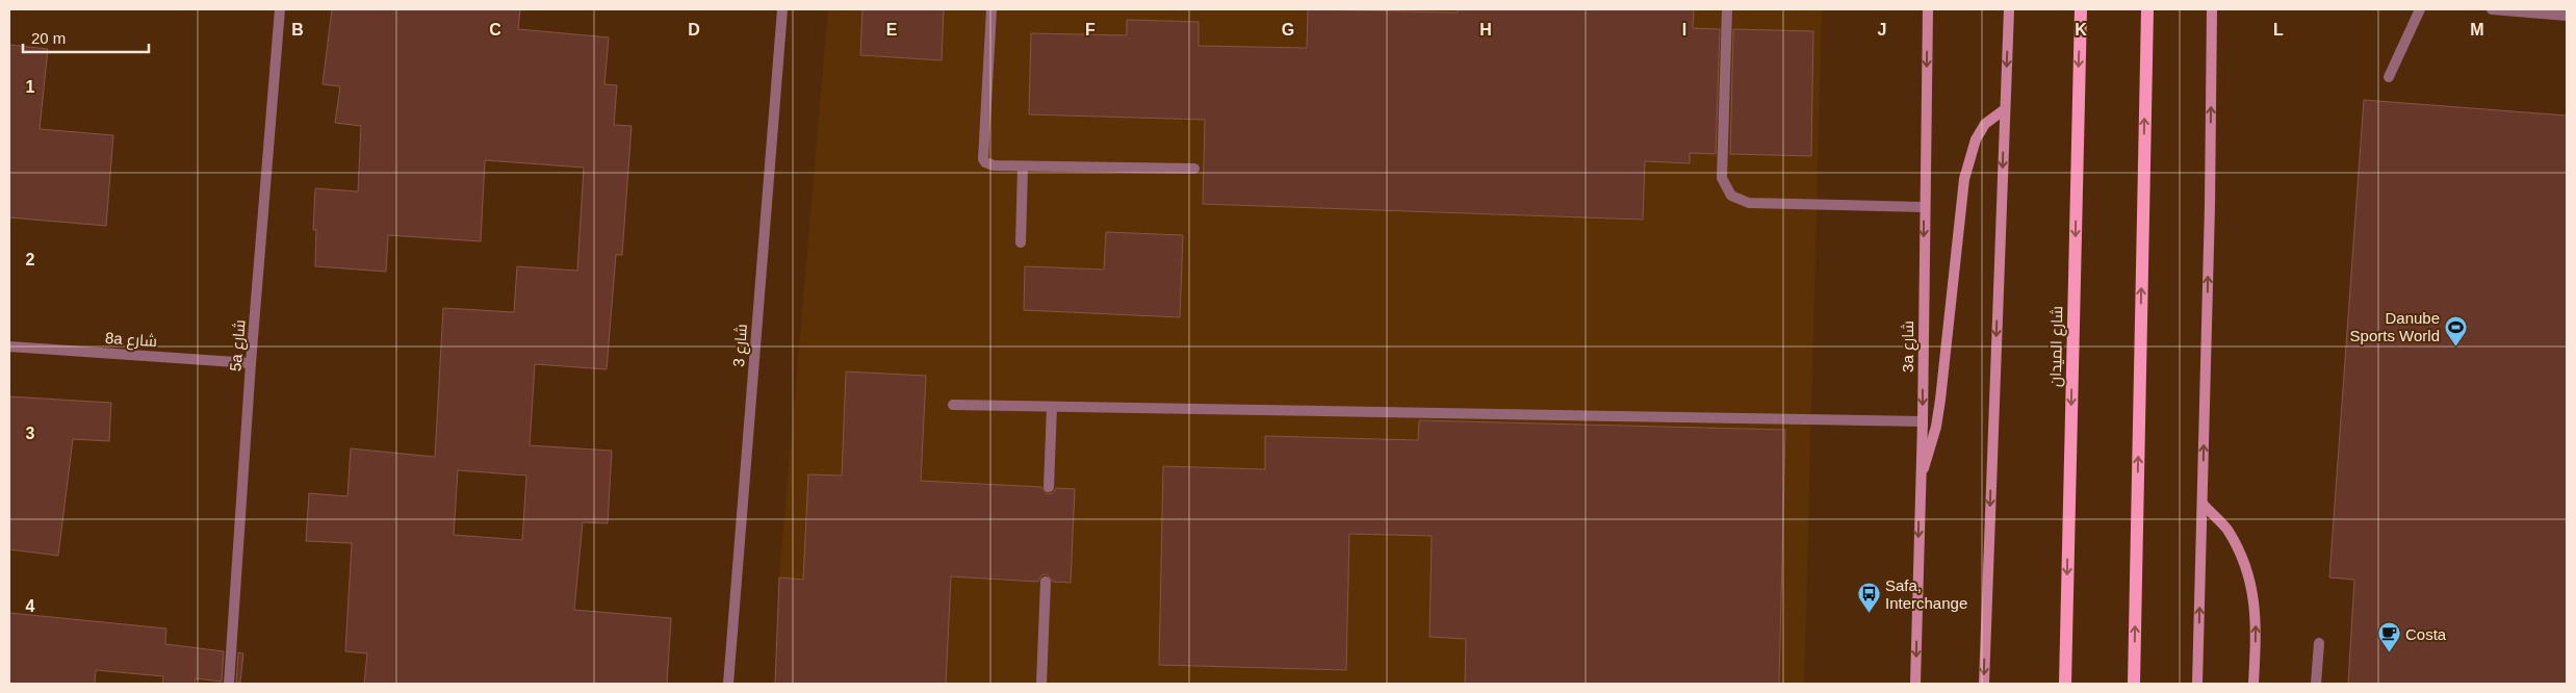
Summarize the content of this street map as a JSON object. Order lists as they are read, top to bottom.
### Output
{
  "streets": {
    "main road": ["3a شارع", "شارع الميدان"],
    "street": ["8a شارع", "5a شارع", "شارع 3"]
  },
  "crossings": [
    ["8a شارع", "5a شارع"]
  ],
  "places": {
    "sports": ["Danube Sports World"],
    "bus stop": ["Safa, Interchange"],
    "cafe": ["Costa"]
  },
  "scale_bar": "20 m",
  "grid": {
    "columns": [
      "B",
      "C",
      "D",
      "E",
      "F",
      "G",
      "H",
      "I",
      "J",
      "K",
      "L",
      "M"
    ],
    "rows": [
      "1",
      "2",
      "3",
      "4"
    ]
  }
}
